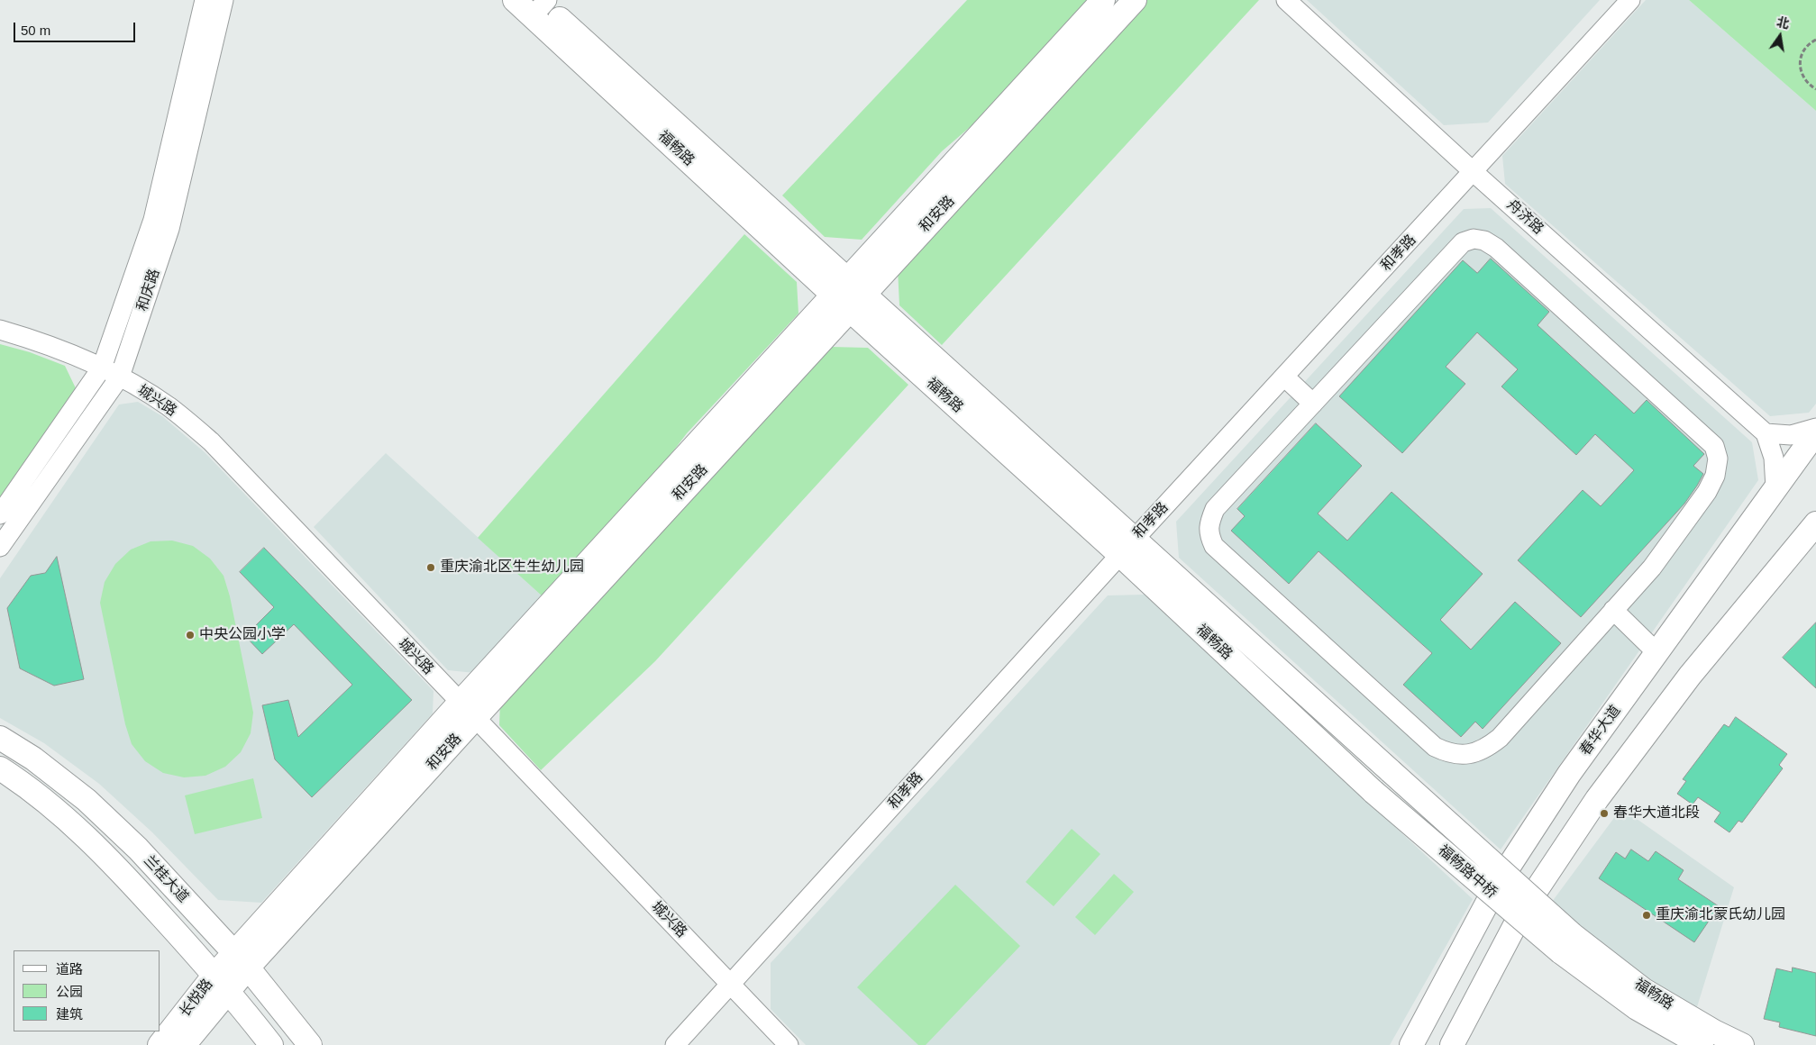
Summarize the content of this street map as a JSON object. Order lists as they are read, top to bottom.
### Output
{
  "streets": {
    "main road": [
      "福畅路",
      "和安路",
      "春华大道",
      "福畅路中桥",
      "兰桂大道",
      "长悦路"
    ],
    "street": [
      "舟济路",
      "和孝路",
      "和庆路",
      "城兴路"
    ]
  },
  "crossings": [
    ["福畅路", "和安路"],
    ["福畅路", "和孝路"],
    ["福畅路", "福畅路中桥"],
    ["和安路", "城兴路"],
    ["和安路", "兰桂大道"],
    ["和安路", "长悦路"],
    ["舟济路", "和孝路"],
    ["和孝路", "城兴路"],
    ["和庆路", "城兴路"],
    ["兰桂大道", "长悦路"]
  ],
  "places": [
    "重庆渝北区生生幼儿园",
    "中央公园小学",
    "春华大道北段",
    "重庆渝北蒙氏幼儿园"
  ],
  "legend": ["道路", "公园", "建筑"],
  "scale_bar": "50 m",
  "north": "top"
}
